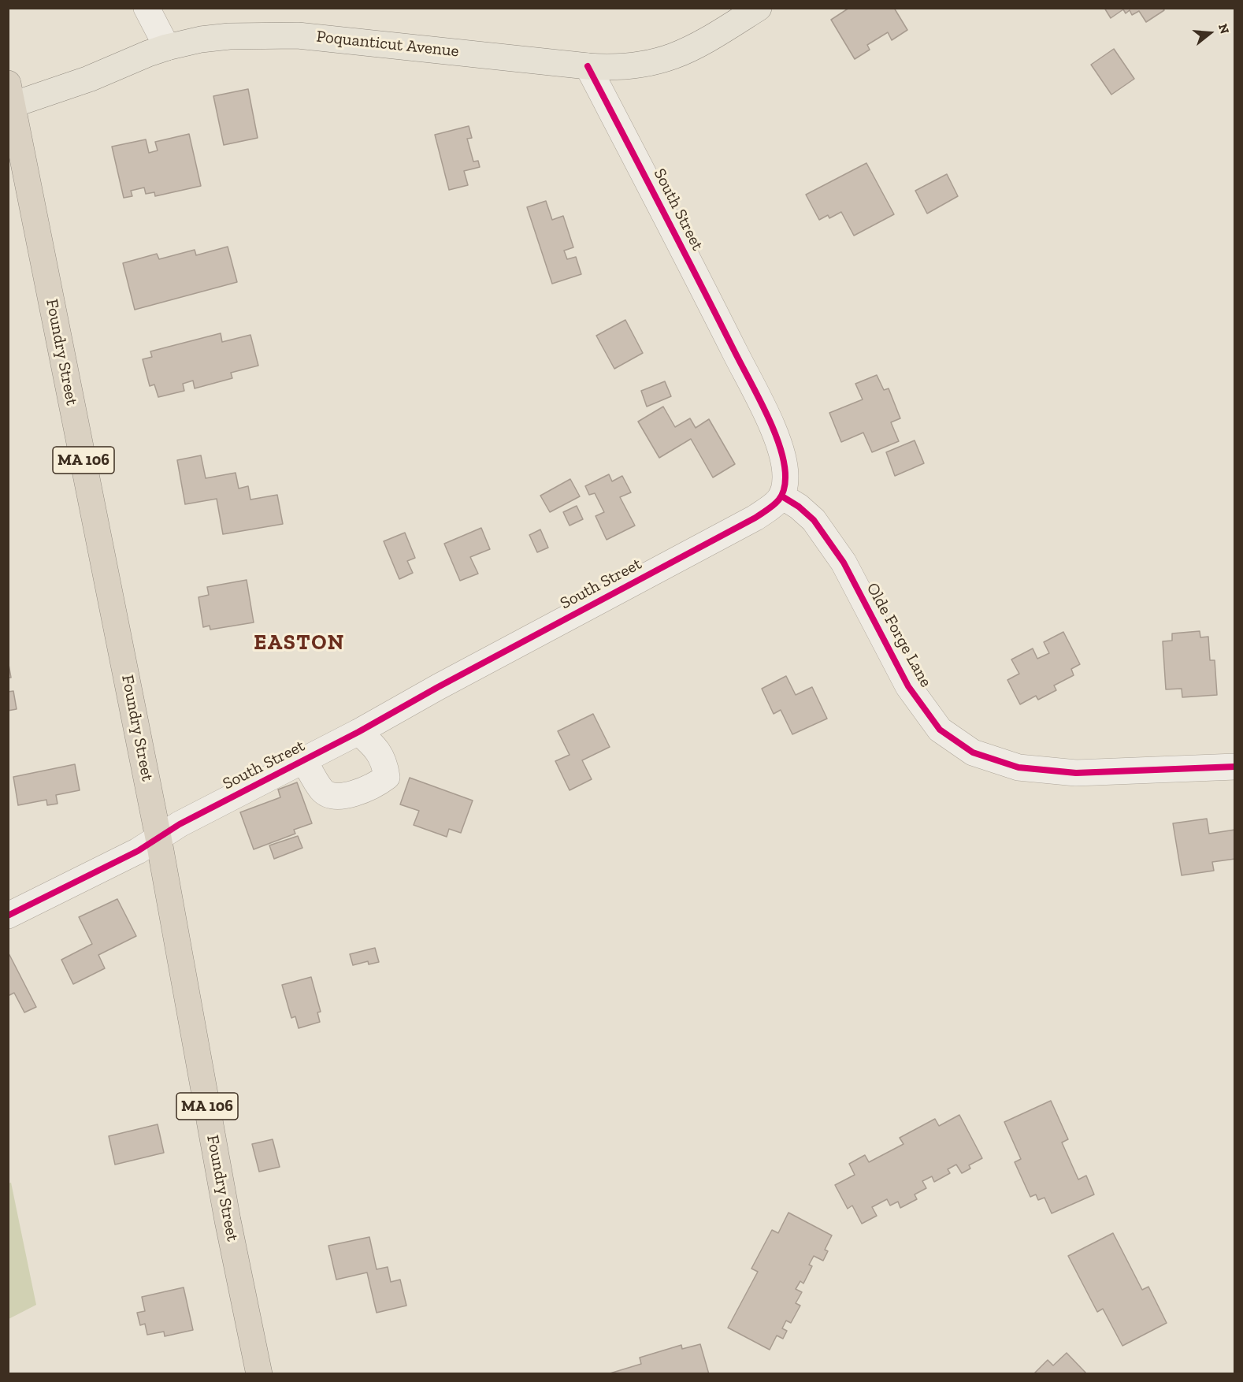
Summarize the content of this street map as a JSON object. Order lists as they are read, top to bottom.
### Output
{
  "streets": {
    "highway": ["Foundry Street", "MA 106"],
    "main road": ["Poquanticut Avenue"],
    "street": ["South Street", "Olde Forge Lane"]
  },
  "crossings": [
    ["Poquanticut Avenue", "South Street"],
    ["Poquanticut Avenue", "Foundry Street"],
    ["South Street", "Foundry Street"],
    ["South Street", "Olde Forge Lane"]
  ],
  "districts": ["EASTON"],
  "north": "right"
}
